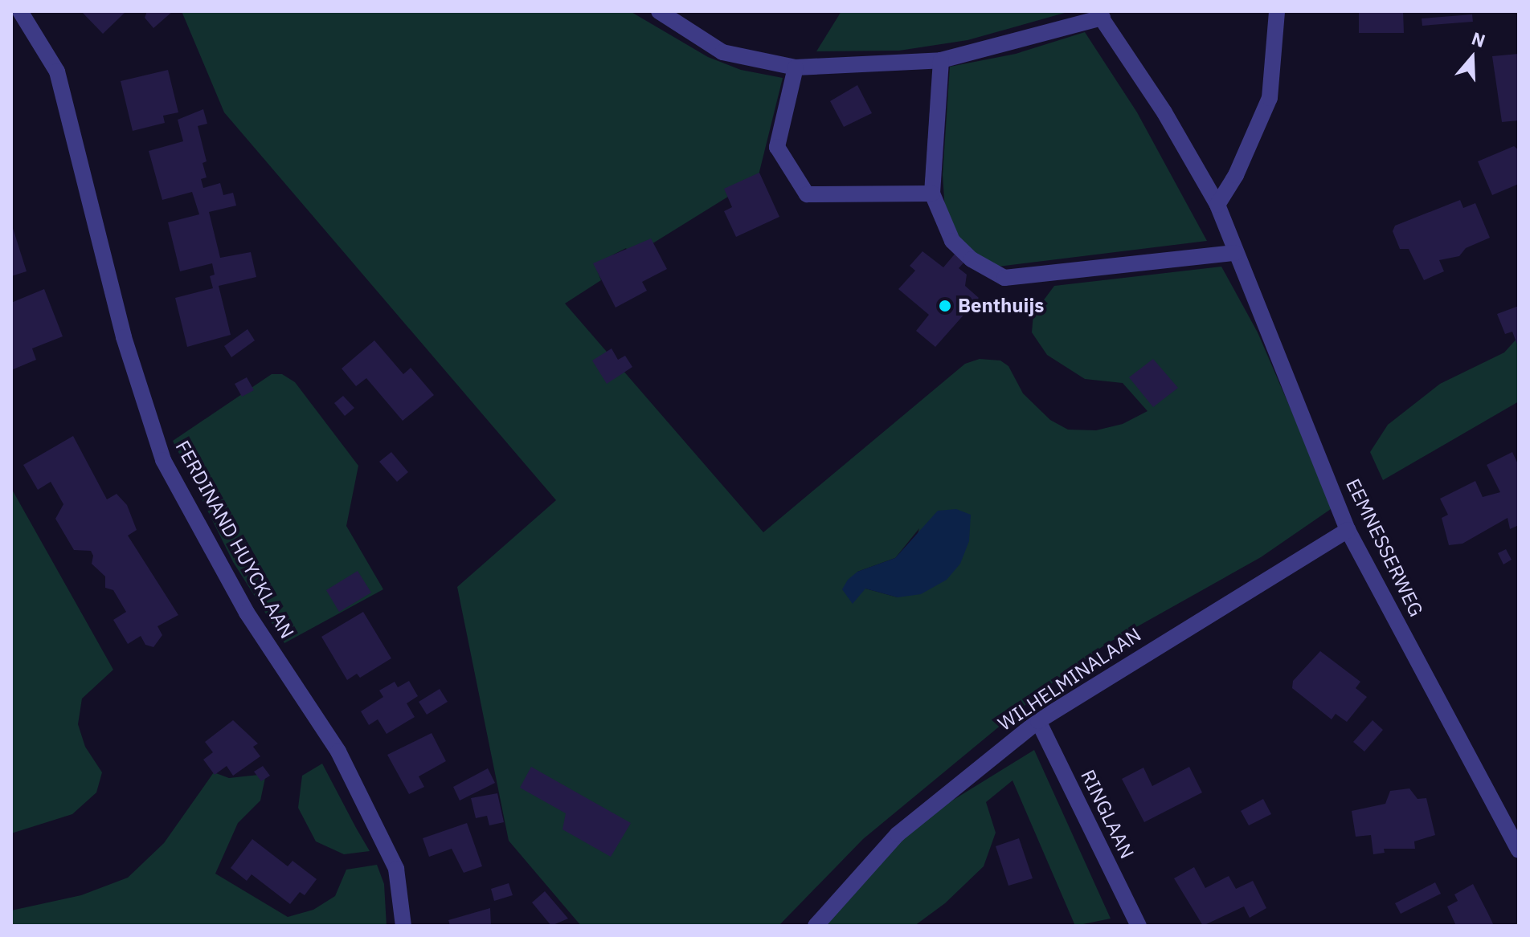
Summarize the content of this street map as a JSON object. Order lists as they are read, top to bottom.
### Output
{
  "streets": {
    "street": [
      "FERDINAND HUYCKLAAN",
      "EEMNESSERWEG",
      "WILHELMINALAAN",
      "RINGLAAN"
    ]
  },
  "crossings": [
    ["EEMNESSERWEG", "WILHELMINALAAN"],
    ["WILHELMINALAAN", "RINGLAAN"]
  ],
  "places": ["Benthuijs"],
  "north": "top"
}
